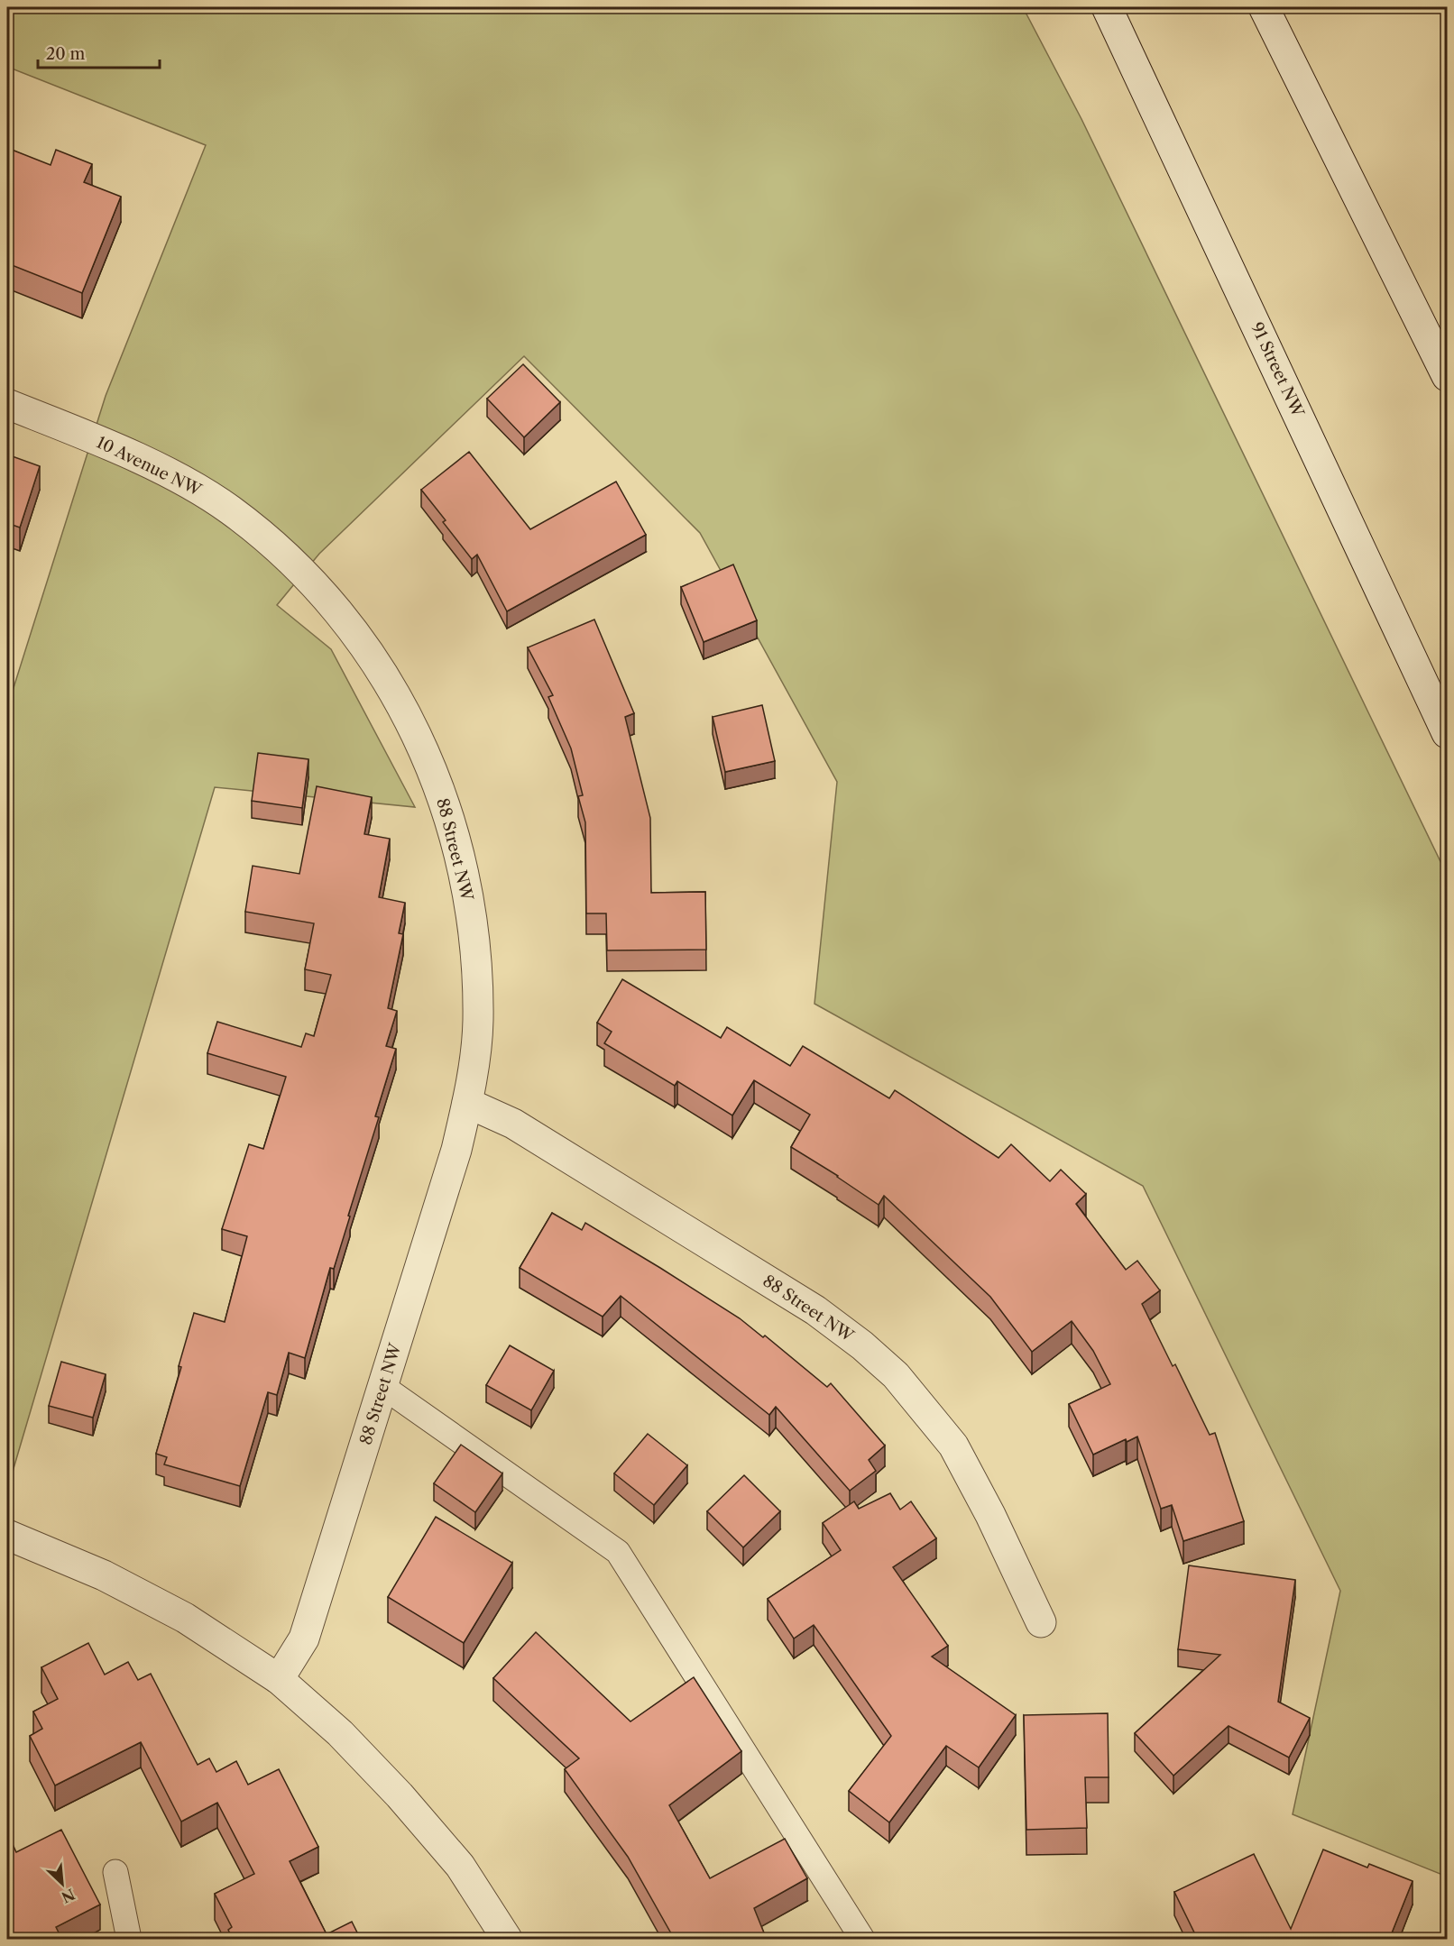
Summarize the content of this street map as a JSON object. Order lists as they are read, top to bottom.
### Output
{
  "streets": {
    "street": ["91 Street NW", "10 Avenue NW", "88 Street NW"]
  },
  "crossings": [
    ["10 Avenue NW", "88 Street NW"]
  ],
  "scale_bar": "20 m",
  "north": "bottom right"
}
